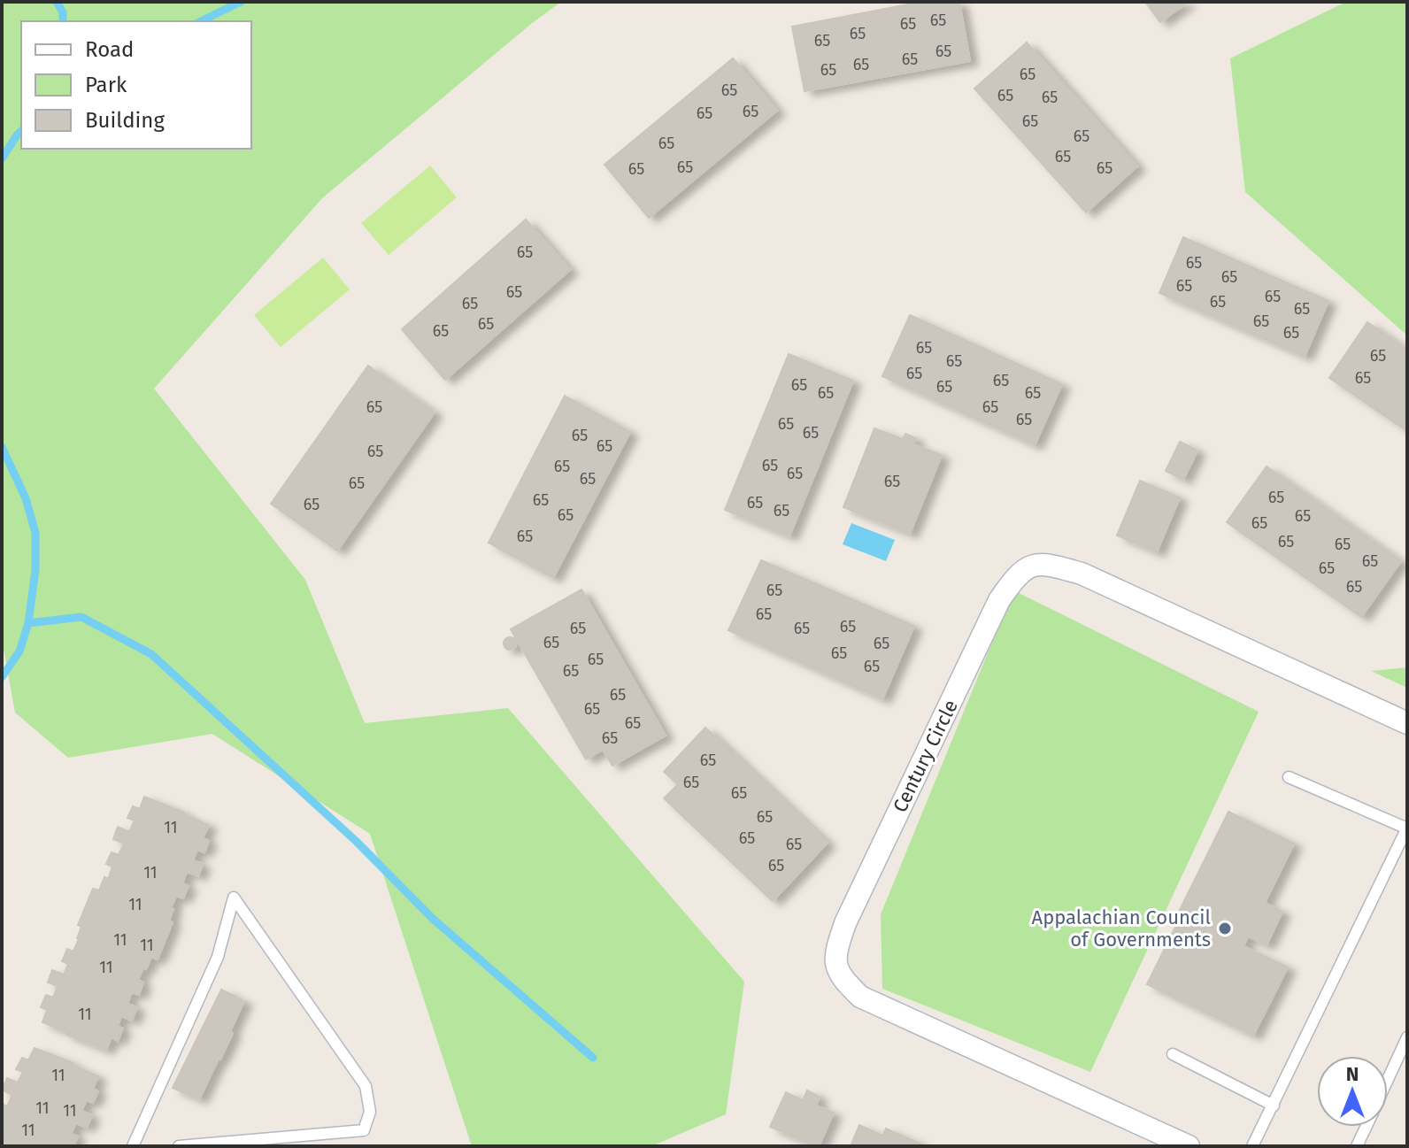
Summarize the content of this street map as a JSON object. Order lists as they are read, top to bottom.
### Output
{
  "streets": {
    "street": ["Century Circle"]
  },
  "places": ["Appalachian Council of Governments"],
  "house_numbers": [
    "65",
    "65",
    "65",
    "65",
    "65",
    "65",
    "65",
    "65",
    "65",
    "65",
    "65",
    "65",
    "65",
    "65",
    "65",
    "65",
    "65",
    "65",
    "65",
    "65",
    "65",
    "65",
    "65",
    "65",
    "65",
    "65",
    "65",
    "65",
    "65",
    "65",
    "65",
    "65",
    "65",
    "65",
    "65",
    "65",
    "65",
    "65",
    "65",
    "65",
    "65",
    "65",
    "65",
    "65",
    "65",
    "65",
    "65",
    "65",
    "65",
    "65",
    "65",
    "65",
    "65",
    "65",
    "65",
    "65",
    "65",
    "65",
    "65",
    "65",
    "65",
    "65",
    "65",
    "65",
    "65",
    "65",
    "65",
    "65",
    "65",
    "65",
    "65",
    "65",
    "65",
    "65",
    "65",
    "65",
    "65",
    "65",
    "65",
    "65",
    "65",
    "65",
    "65",
    "65",
    "65",
    "65",
    "65",
    "65",
    "65",
    "65",
    "65",
    "11",
    "65",
    "65",
    "65",
    "11",
    "11",
    "11",
    "11",
    "11",
    "11",
    "11",
    "11",
    "11",
    "11"
  ],
  "legend": ["Road", "Park", "Building"],
  "north": "top"
}
